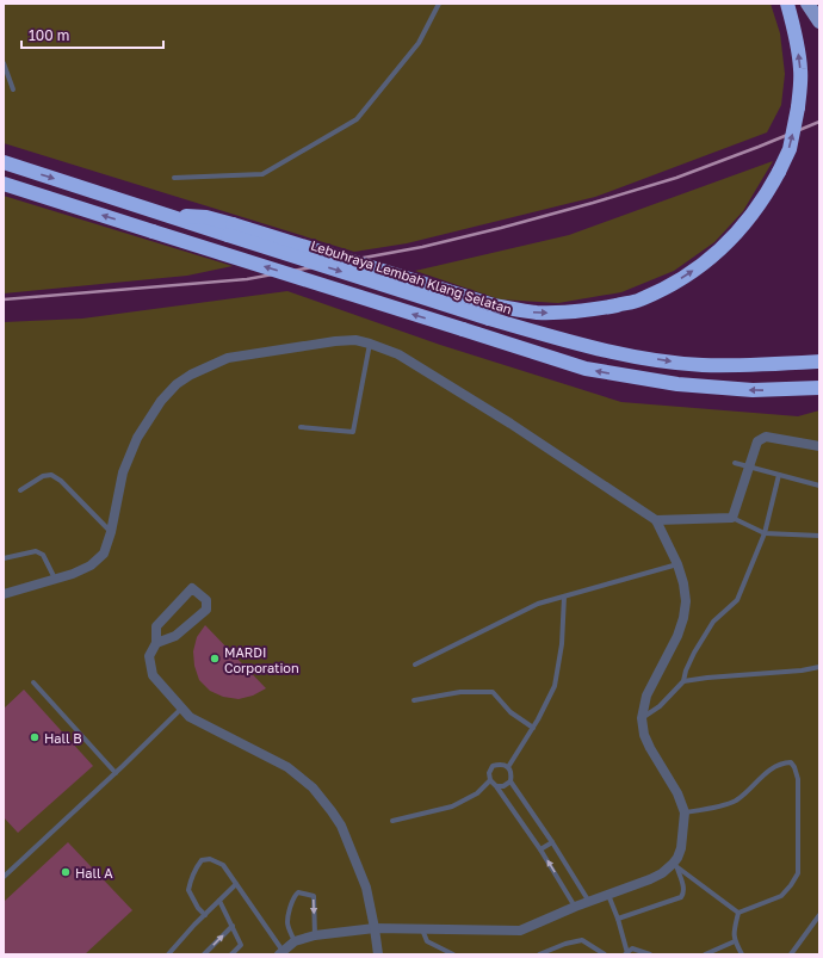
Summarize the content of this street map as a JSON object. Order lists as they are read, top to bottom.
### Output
{
  "streets": {
    "highway": ["Lebuhraya Lembah Klang Selatan"]
  },
  "places": ["MARDI Corporation", "Hall B", "Hall A"],
  "scale_bar": "100 m"
}
